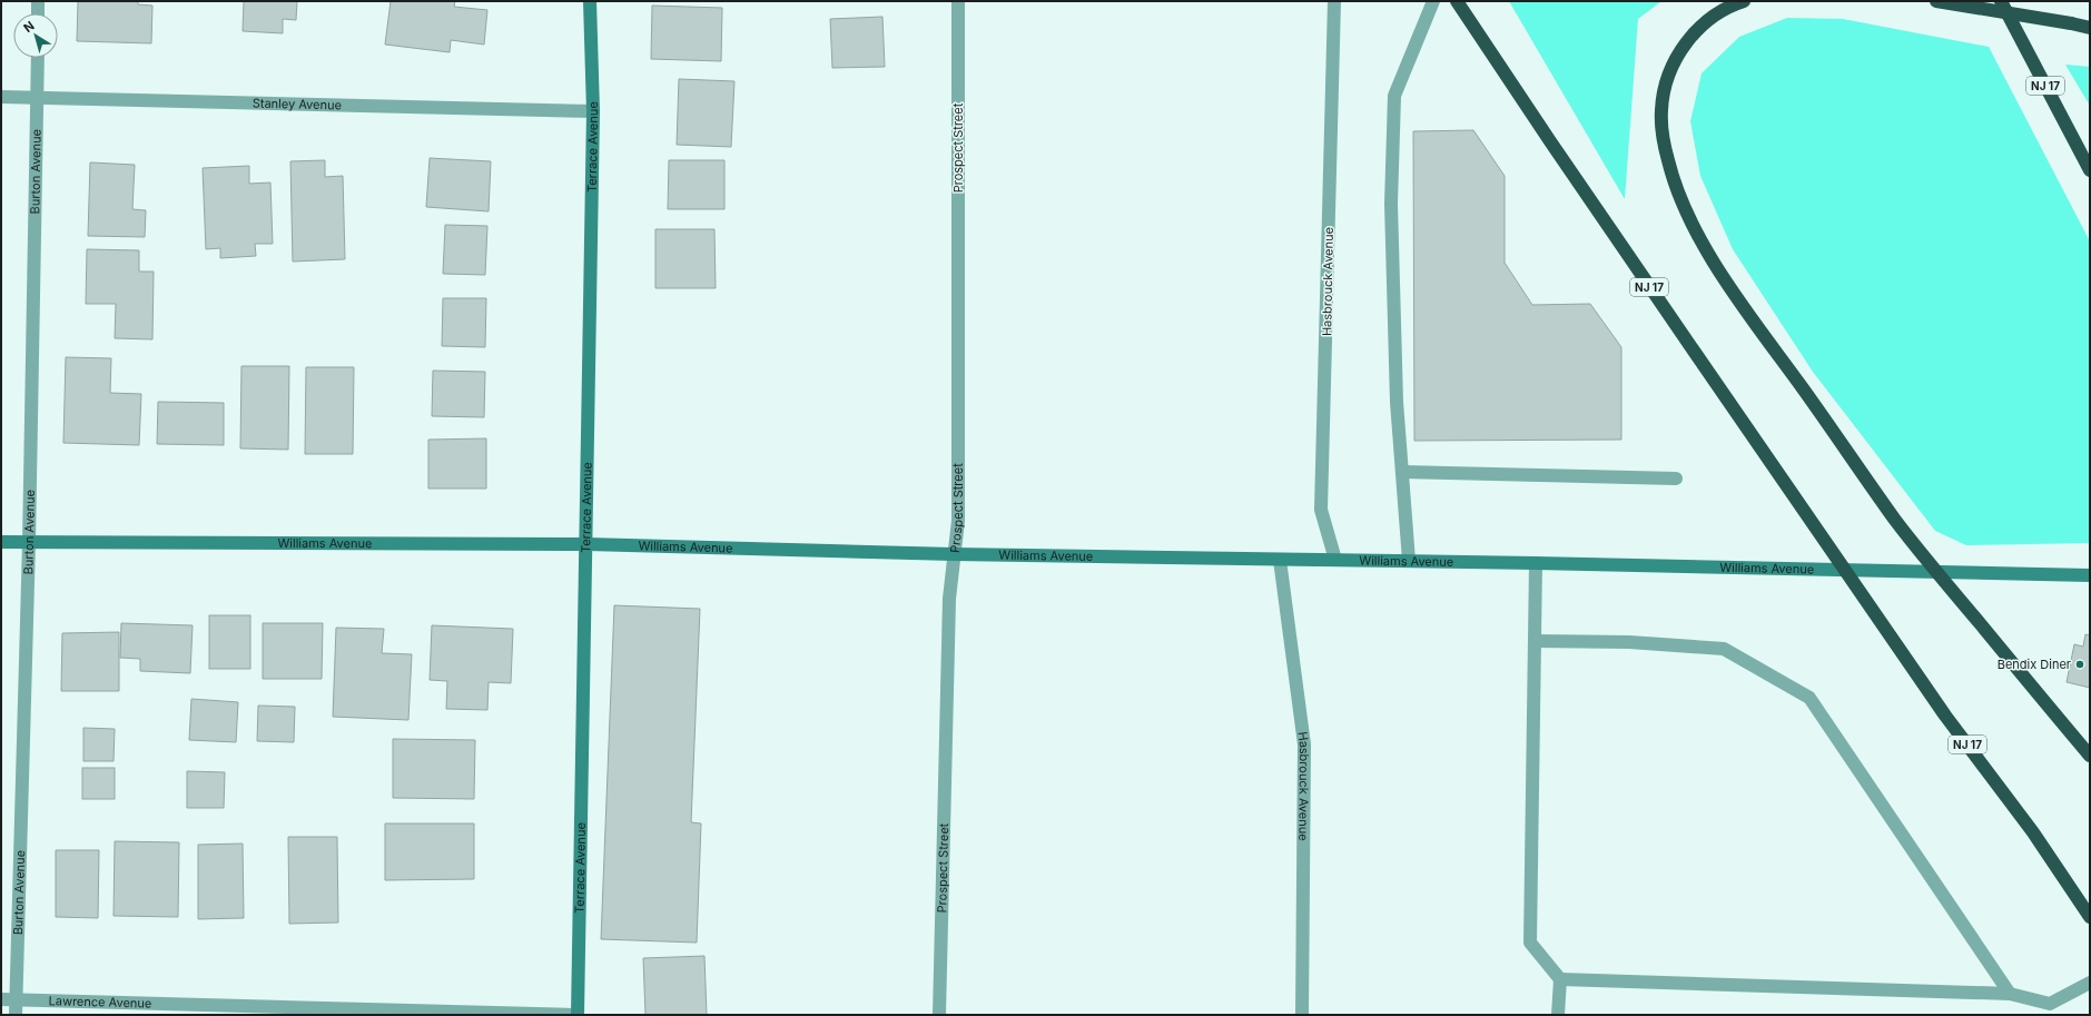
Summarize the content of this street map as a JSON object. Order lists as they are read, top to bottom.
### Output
{
  "streets": {
    "highway": ["NJ 17"],
    "street": [
      "Stanley Avenue",
      "Terrace Avenue",
      "Prospect Street",
      "Burton Avenue",
      "Hasbrouck Avenue",
      "Williams Avenue",
      "Lawrence Avenue"
    ]
  },
  "crossings": [
    ["NJ 17", "Williams Avenue"],
    ["Stanley Avenue", "Terrace Avenue"],
    ["Stanley Avenue", "Burton Avenue"],
    ["Terrace Avenue", "Williams Avenue"],
    ["Prospect Street", "Williams Avenue"],
    ["Burton Avenue", "Williams Avenue"],
    ["Burton Avenue", "Lawrence Avenue"],
    ["Hasbrouck Avenue", "Williams Avenue"]
  ],
  "places": ["Bendix Diner"],
  "north": "top left"
}
